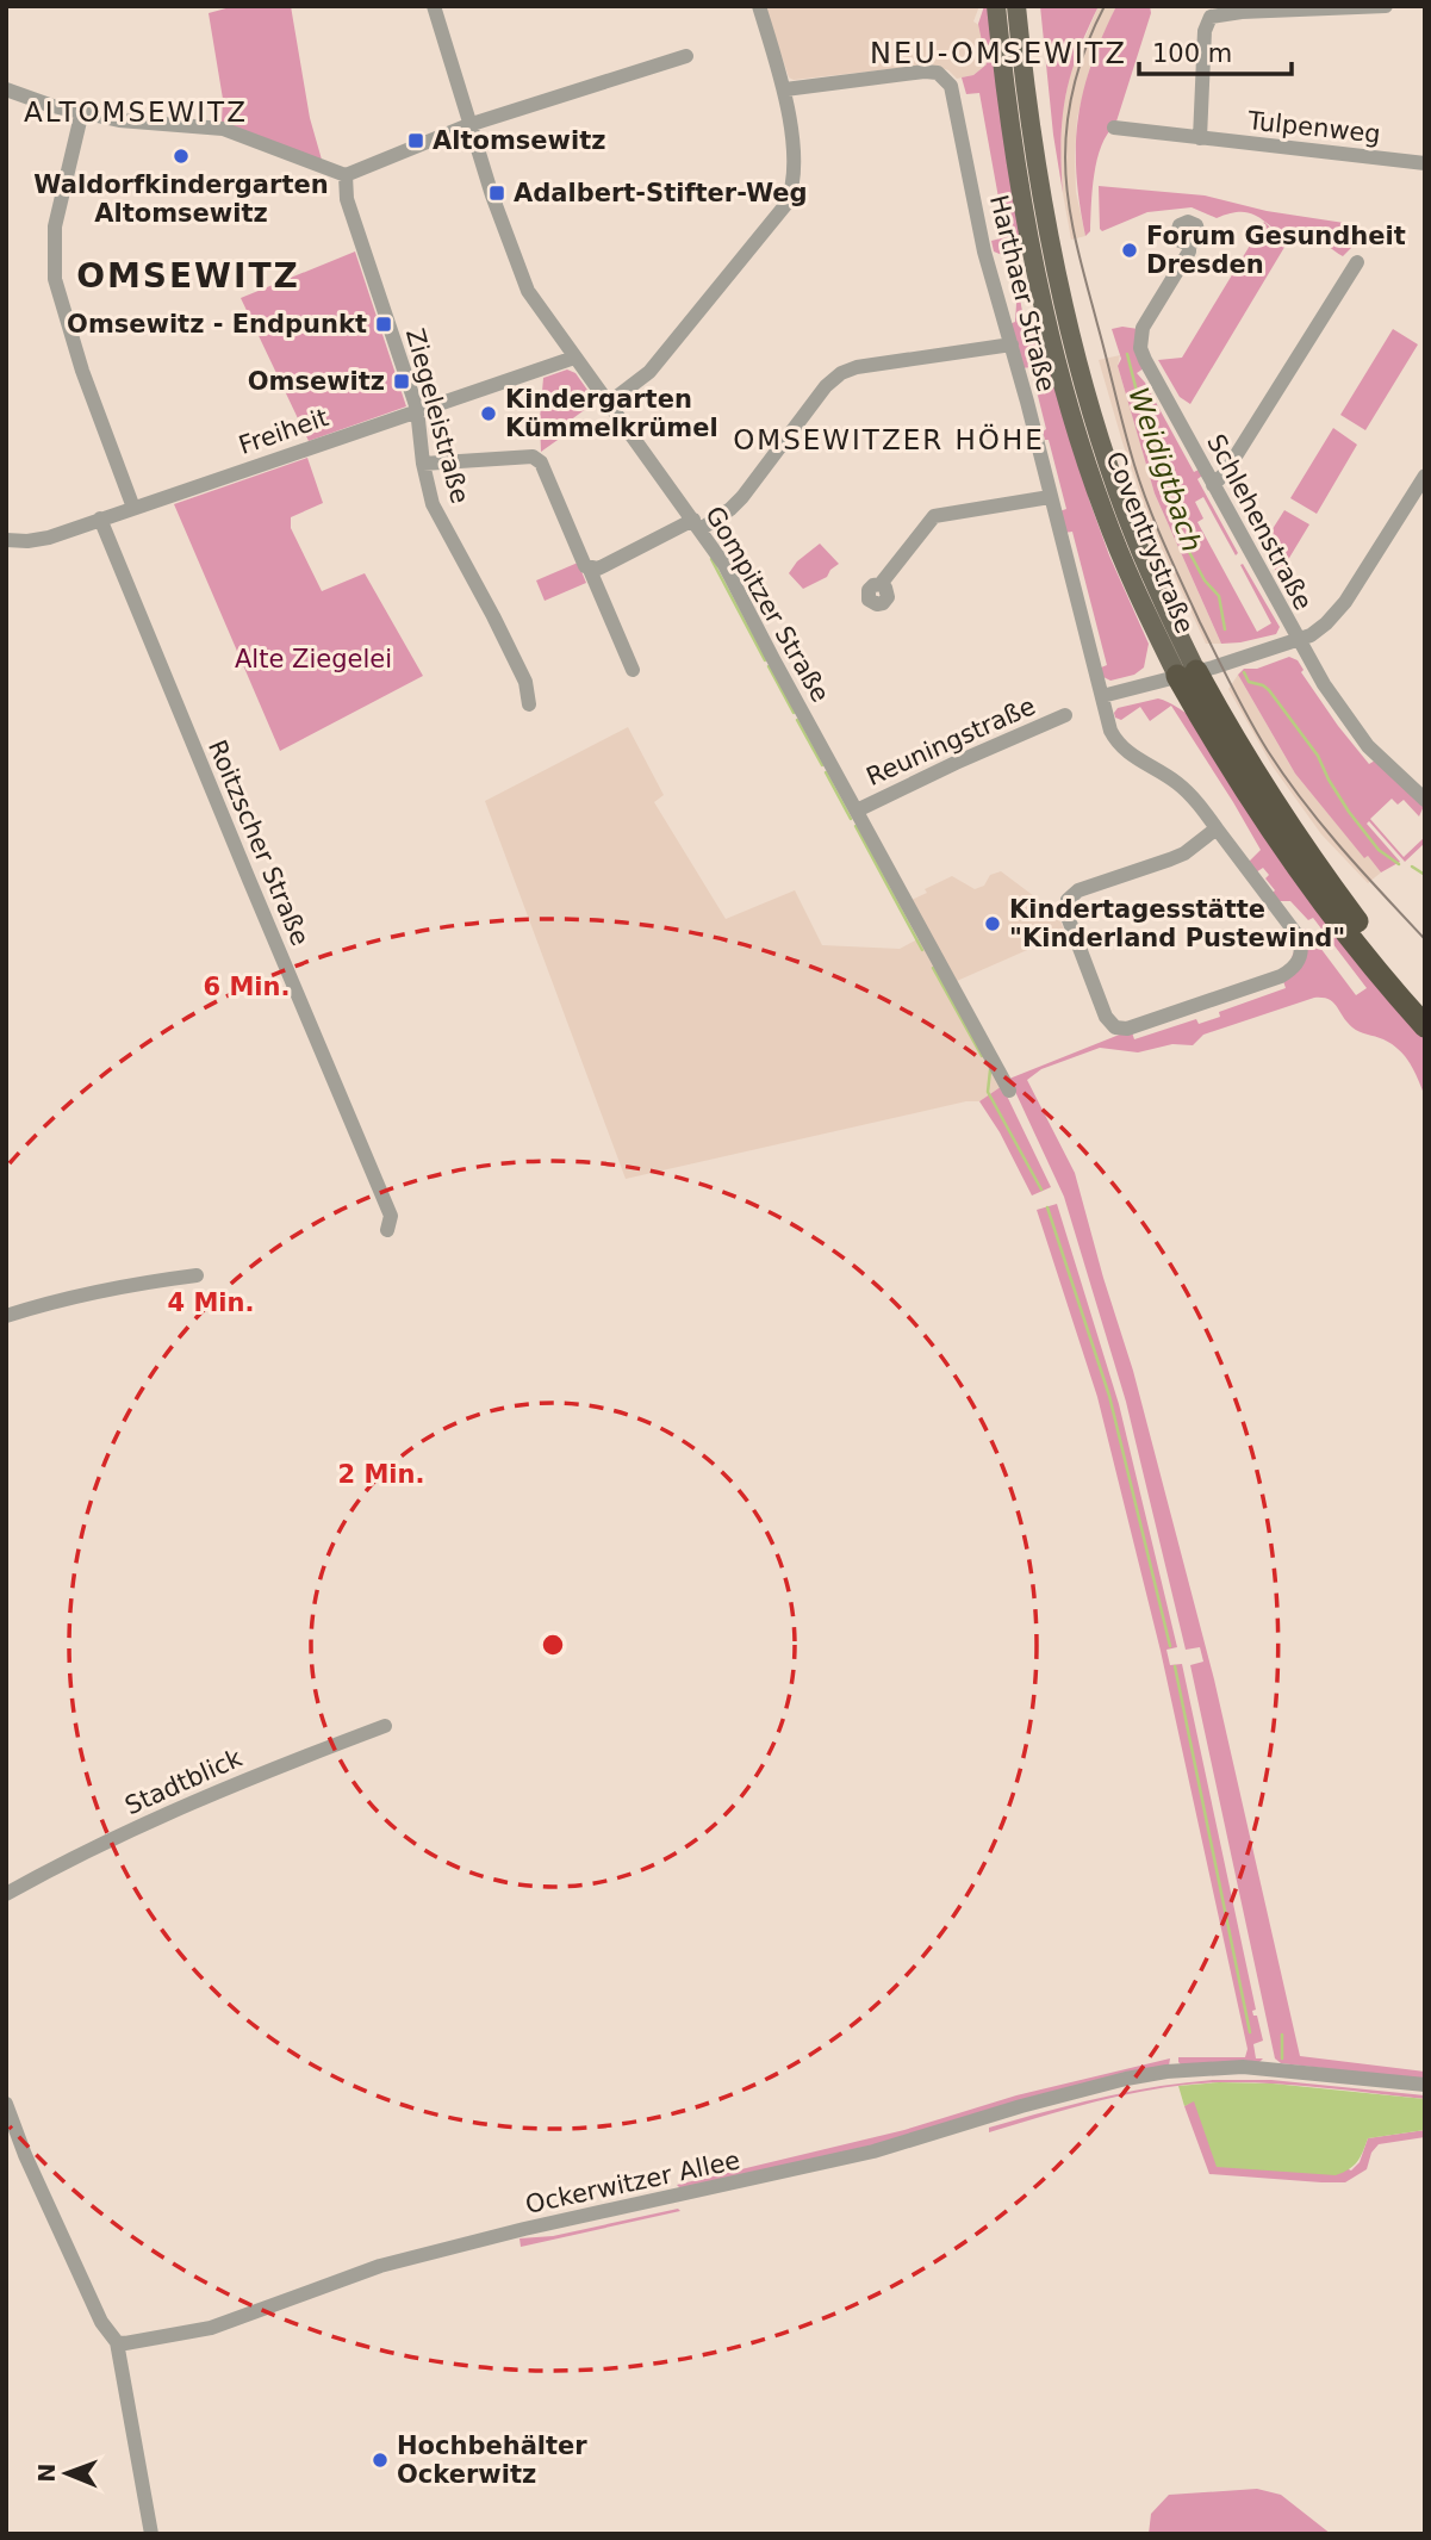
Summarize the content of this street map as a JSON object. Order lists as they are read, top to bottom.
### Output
{
  "streets": {
    "highway": ["Coventrystraße"],
    "street": [
      "Tulpenweg",
      "Harthaer Straße",
      "Ziegeleistraße",
      "Freiheit",
      "Schlehenstraße",
      "Gompitzer Straße",
      "Reuningstraße",
      "Roitzscher Straße",
      "Stadtblick",
      "Ockerwitzer Allee"
    ]
  },
  "crossings": [
    ["Ziegeleistraße", "Freiheit"],
    ["Freiheit", "Gompitzer Straße"],
    ["Freiheit", "Roitzscher Straße"],
    ["Gompitzer Straße", "Reuningstraße"]
  ],
  "districts": [
    "NEU-OMSEWITZ",
    "ALTOMSEWITZ",
    "OMSEWITZ",
    "OMSEWITZER HÖHE"
  ],
  "water": ["Weidigtbach"],
  "parks": ["Alte Ziegelei"],
  "places": {
    "transit": [
      "Altomsewitz",
      "Adalbert-Stifter-Weg",
      "Omsewitz - Endpunkt",
      "Omsewitz"
    ],
    "other": [
      "Waldorfkindergarten Altomsewitz",
      "Forum Gesundheit Dresden",
      "Kindergarten Kümmelkrümel",
      "Kindertagesstätte \"Kinderland Pustewind\"",
      "Hochbehälter Ockerwitz"
    ]
  },
  "scale_bar": "100 m",
  "north": "left",
  "rings": ["6 Min.", "4 Min.", "2 Min."]
}
